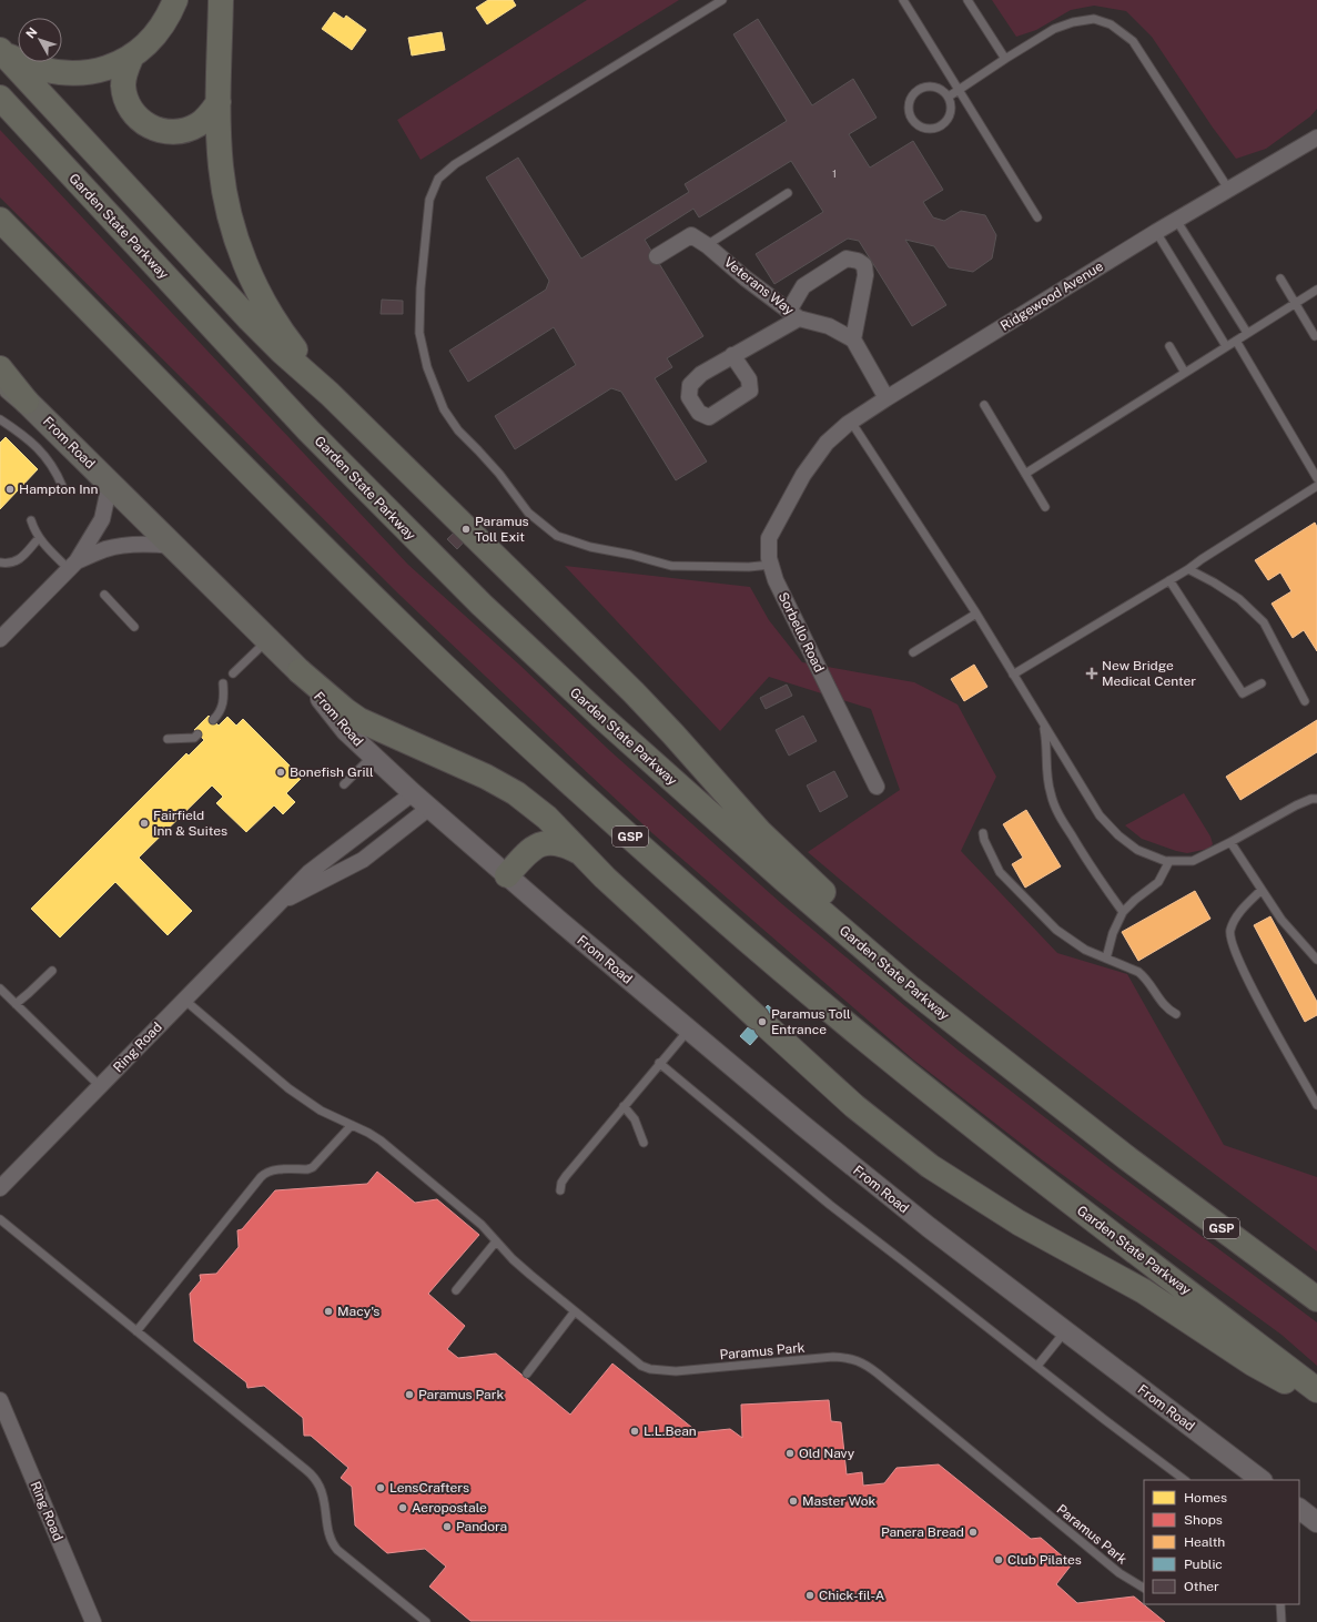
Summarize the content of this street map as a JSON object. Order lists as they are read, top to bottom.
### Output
{
  "streets": {
    "highway": ["Garden State Parkway", "GSP"],
    "main road": ["From Road"],
    "street": [
      "Veterans Way",
      "Ridgewood Avenue",
      "Sorbello Road",
      "Ring Road"
    ],
    "lane": ["Paramus Park"]
  },
  "crossings": [
    ["Ridgewood Avenue", "Sorbello Road"],
    ["From Road", "Ring Road"],
    ["Ring Road", "Paramus Park"]
  ],
  "places": {
    "other": [
      "Hampton Inn",
      "Paramus Toll Exit",
      "Bonefish Grill",
      "Fairfield Inn & Suites",
      "Paramus Toll Entrance",
      "Macy's",
      "Paramus Park",
      "L.L.Bean",
      "Old Navy",
      "LensCrafters",
      "Master Wok",
      "Aeropostale",
      "Pandora",
      "Panera Bread",
      "Club Pilates",
      "Chick-fil-A"
    ],
    "health": ["New Bridge Medical Center"]
  },
  "house_numbers": ["1"],
  "legend": [
    "Homes",
    "Shops",
    "Health",
    "Public",
    "Other"
  ],
  "north": "top left"
}
